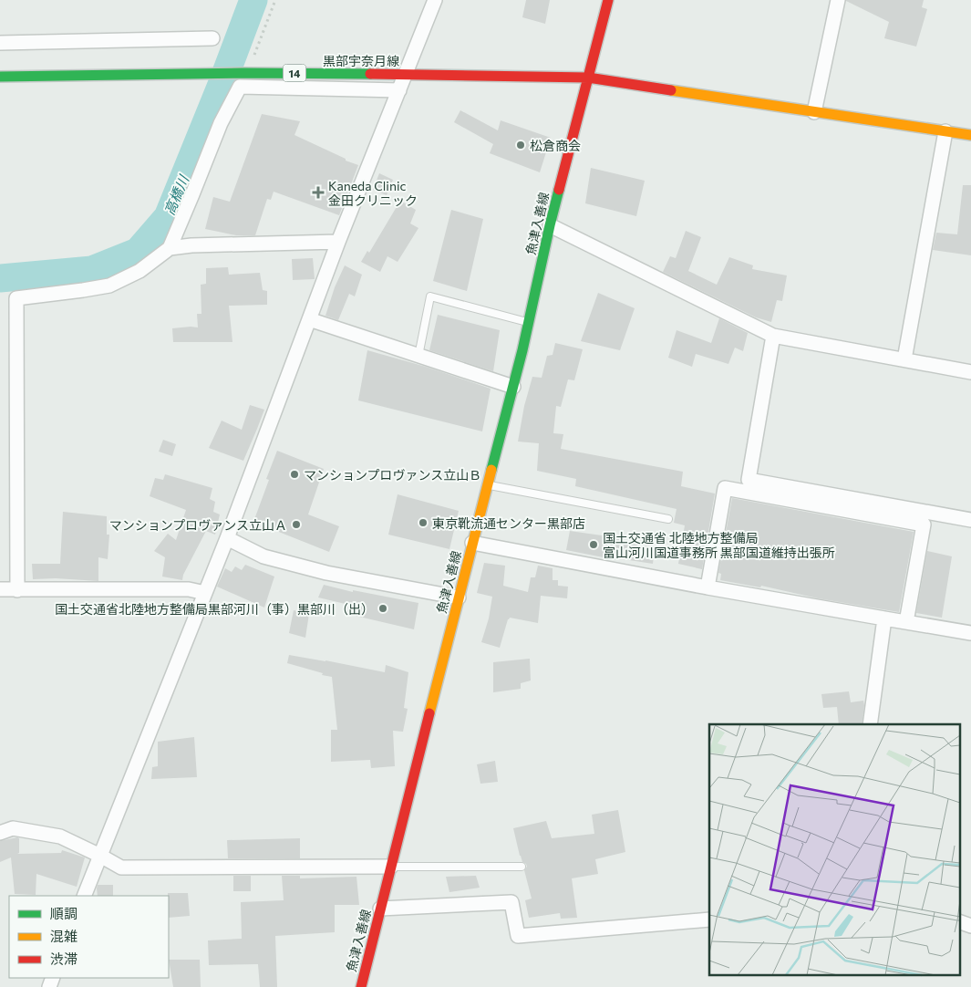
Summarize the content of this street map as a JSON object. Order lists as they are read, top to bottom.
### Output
{
  "streets": {
    "main road": ["黒部宇奈月線", "14", "魚津入善線"]
  },
  "crossings": [
    ["黒部宇奈月線", "魚津入善線"]
  ],
  "water": ["高橋川"],
  "places": {
    "other": [
      "松倉商会",
      "マンションプロヴァンス立山Ｂ",
      "東京靴流通センター黒部店",
      "マンションプロヴァンス立山Ａ",
      "国土交通省 北陸地方整備局 富山河川国道事務所 黒部国道維持出張所",
      "国土交通省北陸地方整備局黒部河川（事）黒部川（出）"
    ],
    "health": ["Kaneda Clinic 金田クリニック"]
  },
  "legend": ["順調", "混雑", "渋滞"]
}
